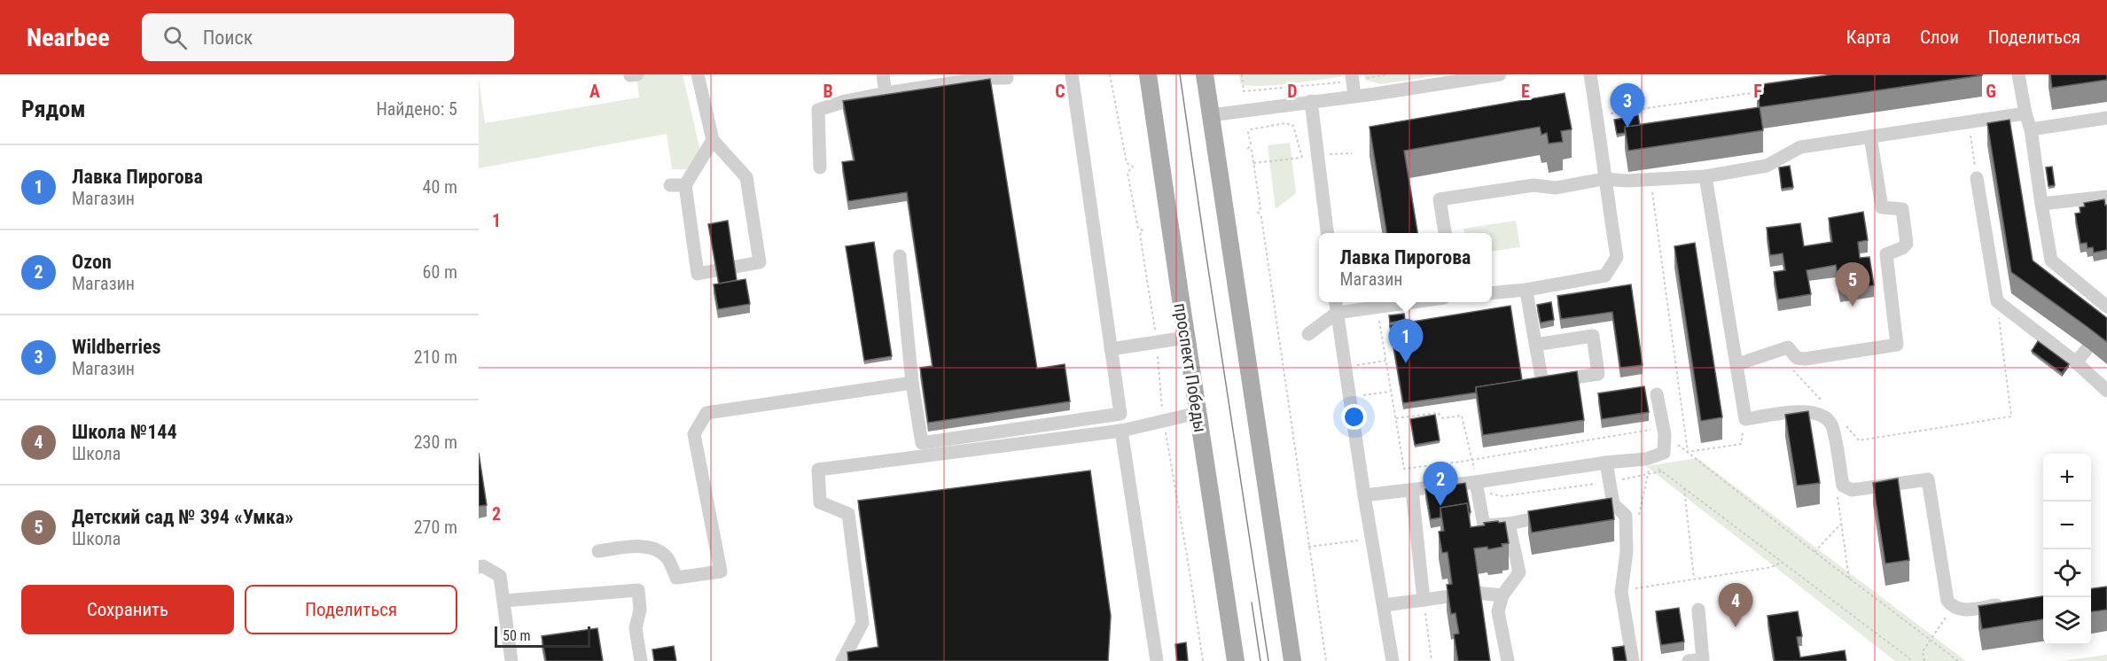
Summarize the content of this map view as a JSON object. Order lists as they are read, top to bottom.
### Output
{
  "streets": {
    "main road": ["проспект Победы"]
  },
  "scale_bar": "50 m",
  "page": {
    "header": "Nearbee",
    "search": "Поиск",
    "nav": ["Карта", "Слои", "Поделиться"],
    "heading": ["Рядом", "Найдено: 5"],
    "pins": [
      "3",
      "5",
      "1",
      "2",
      "4"
    ],
    "list": [
      {
        "mark": "1",
        "name": "Лавка Пирогова",
        "note": "Магазин",
        "value": "40 m"
      },
      {
        "mark": "2",
        "name": "Ozon",
        "note": "Магазин",
        "value": "60 m"
      },
      {
        "mark": "3",
        "name": "Wildberries",
        "note": "Магазин",
        "value": "210 m"
      },
      {
        "mark": "4",
        "name": "Школа №144",
        "note": "Школа",
        "value": "230 m"
      },
      {
        "mark": "5",
        "name": "Детский сад № 394 «Умка»",
        "note": "Школа",
        "value": "270 m"
      }
    ],
    "popup": ["Лавка Пирогова", "Магазин"],
    "map_buttons": ["+", "−"],
    "buttons": ["Сохранить", "Поделиться"],
    "scale": "50 m"
  },
  "grid": {
    "columns": [
      "A",
      "B",
      "C",
      "D",
      "E",
      "F",
      "G"
    ],
    "rows": ["1", "2"]
  }
}
